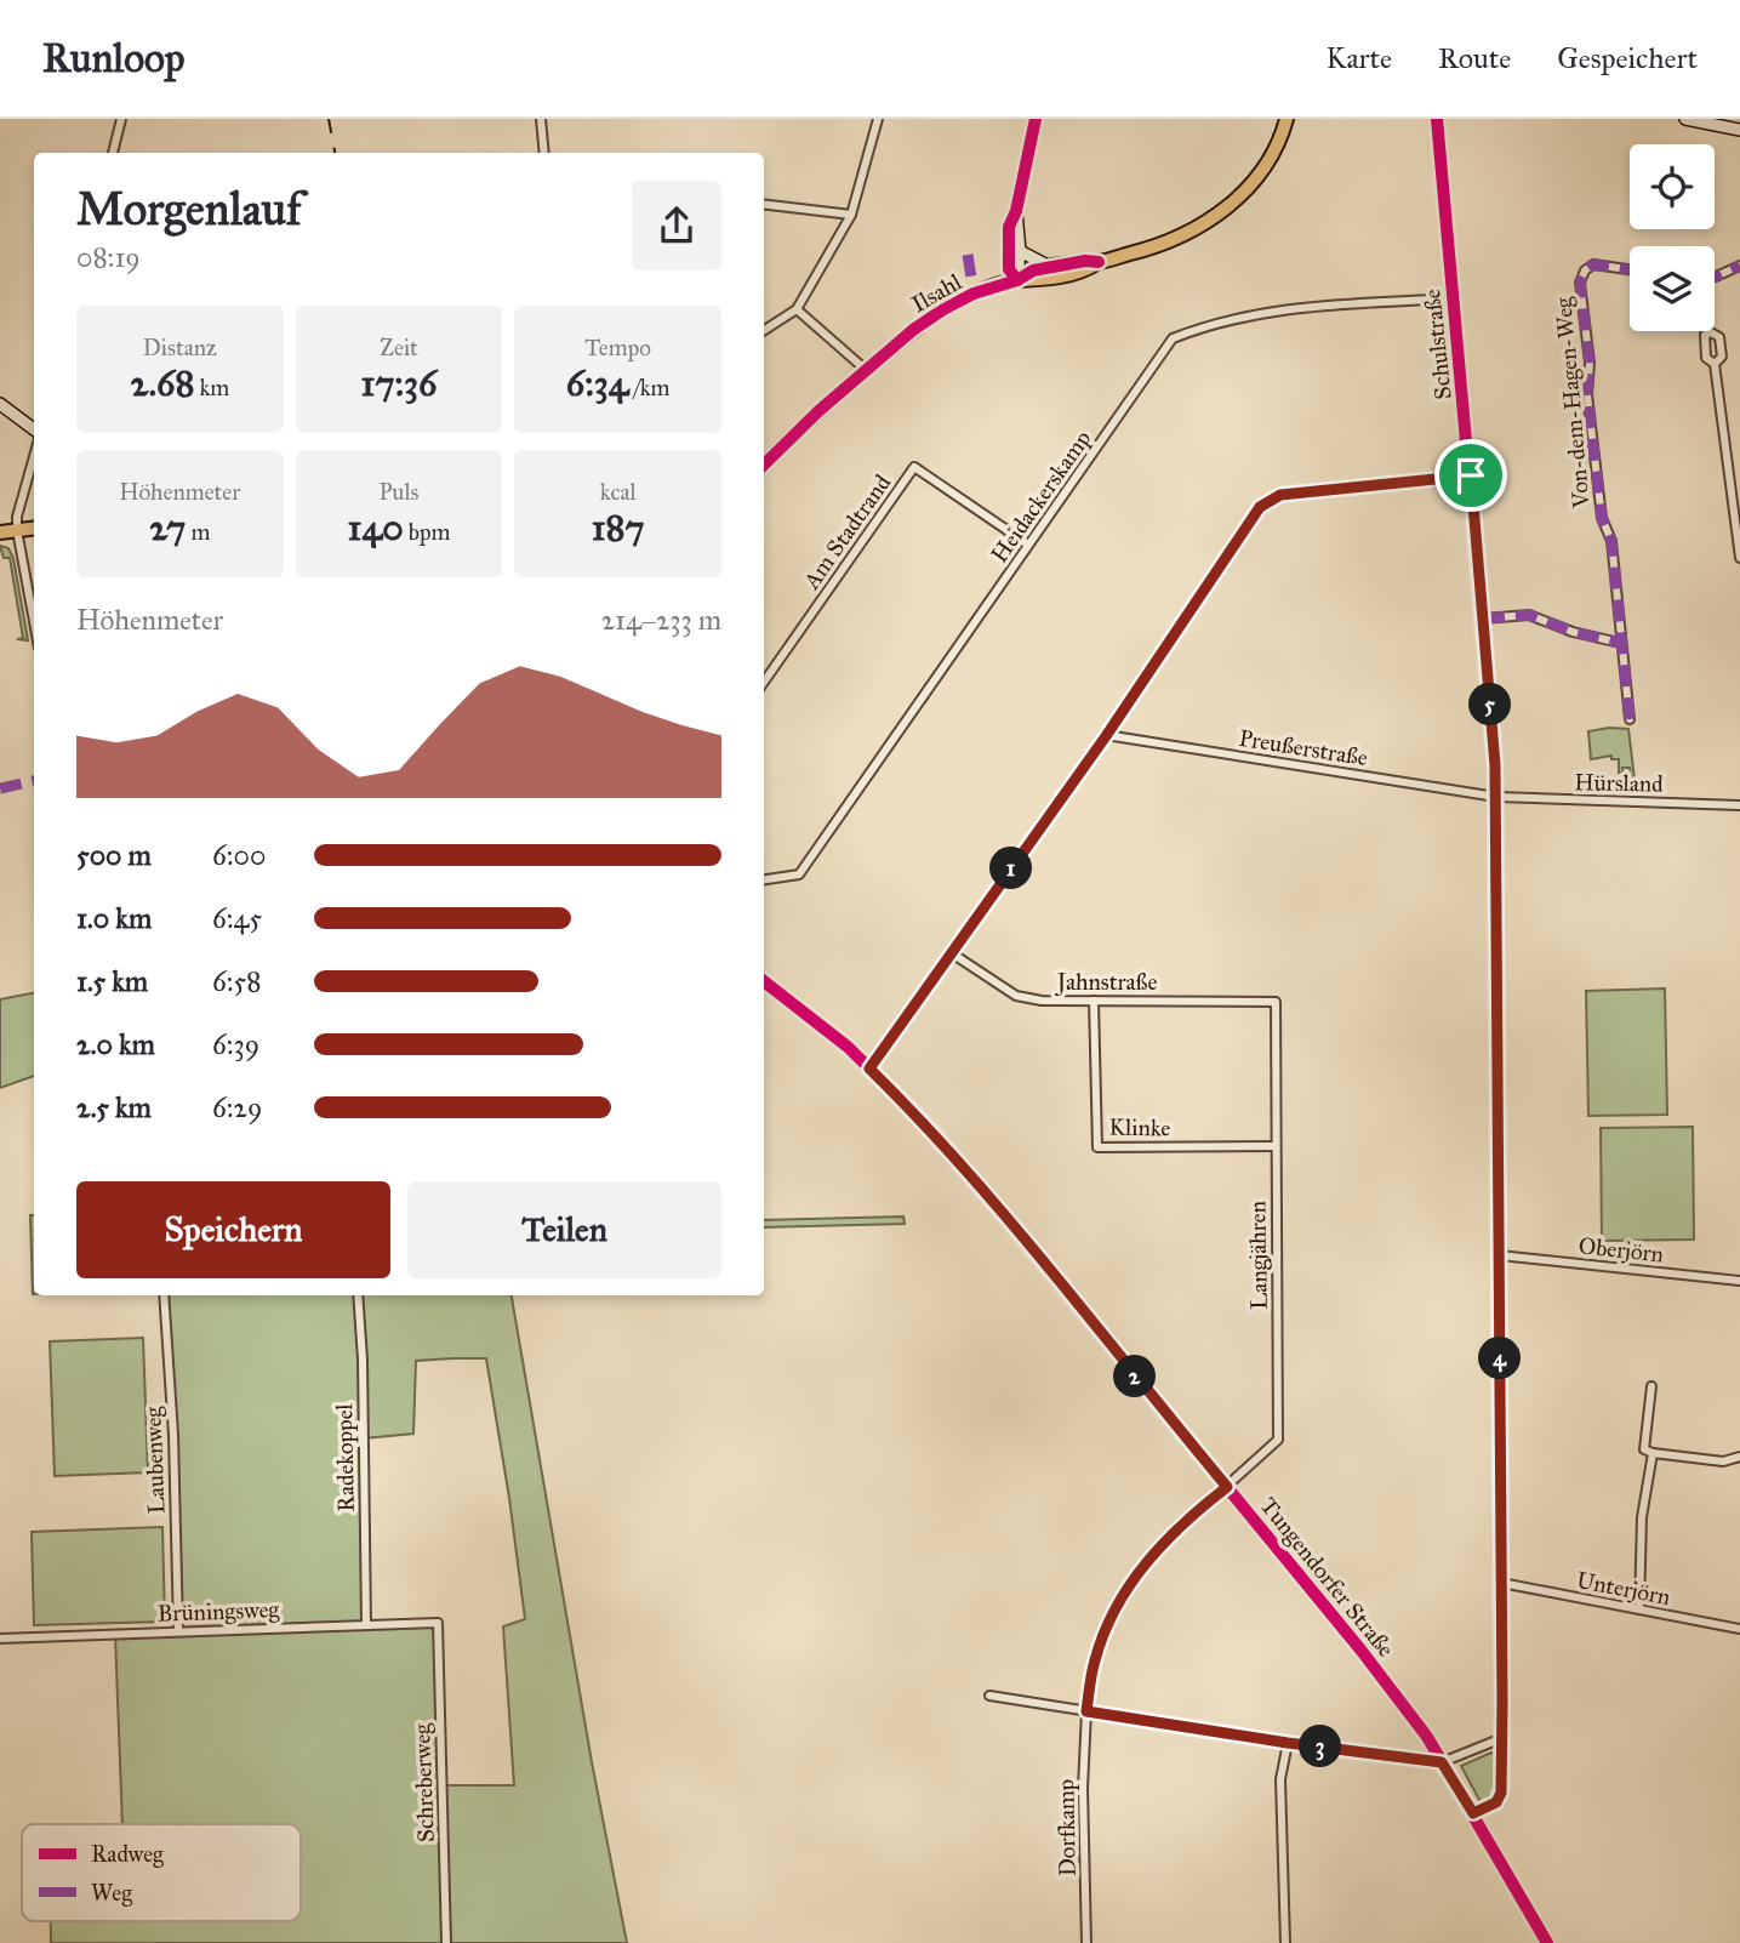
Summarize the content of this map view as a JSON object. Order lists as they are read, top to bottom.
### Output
{
  "streets": {
    "main road": ["Ilsahl", "Tungendorfer Straße"],
    "street": [
      "Schulstraße",
      "Von-dem-Hagen-Weg",
      "Heidackerskamp",
      "Am Stadtrand",
      "Preußerstraße",
      "Hürsland",
      "Jahnstraße",
      "Klinke",
      "Oberjörn",
      "Langjähren",
      "Radekoppel",
      "Laubenweg",
      "Unterjörn",
      "Brüningsweg",
      "Schreberweg",
      "Dorfkamp"
    ]
  },
  "crossings": [
    ["Schulstraße", "Heidackerskamp"],
    ["Schulstraße", "Preußerstraße"],
    ["Schulstraße", "Hürsland"],
    ["Schulstraße", "Oberjörn"],
    ["Schulstraße", "Tungendorfer Straße"],
    ["Schulstraße", "Unterjörn"],
    ["Heidackerskamp", "Am Stadtrand"],
    ["Preußerstraße", "Hürsland"],
    ["Jahnstraße", "Klinke"],
    ["Jahnstraße", "Langjähren"],
    ["Klinke", "Langjähren"],
    ["Langjähren", "Tungendorfer Straße"],
    ["Langjähren", "Dorfkamp"],
    ["Radekoppel", "Brüningsweg"],
    ["Laubenweg", "Brüningsweg"],
    ["Brüningsweg", "Schreberweg"]
  ],
  "legend": ["Radweg", "Weg"],
  "page": {
    "header": "Runloop",
    "nav": ["Karte", "Route", "Gespeichert"],
    "heading": ["Morgenlauf", "08:19"],
    "stats": [
      ["Distanz", "2.68 km"],
      ["Zeit", "17:36"],
      ["Tempo", "6:34 /km"],
      ["Höhenmeter", "27 m"],
      ["Puls", "140 bpm"],
      ["kcal", "187"]
    ],
    "chart": ["Höhenmeter", "214–233 m"],
    "pins": [
      "5",
      "1",
      "4",
      "2",
      "3"
    ],
    "list": [
      {
        "name": "500 m",
        "note": "6:00"
      },
      {
        "name": "1.0 km",
        "note": "6:45"
      },
      {
        "name": "1.5 km",
        "note": "6:58"
      },
      {
        "name": "2.0 km",
        "note": "6:39"
      },
      {
        "name": "2.5 km",
        "note": "6:29"
      }
    ],
    "buttons": ["Speichern", "Teilen"]
  }
}
